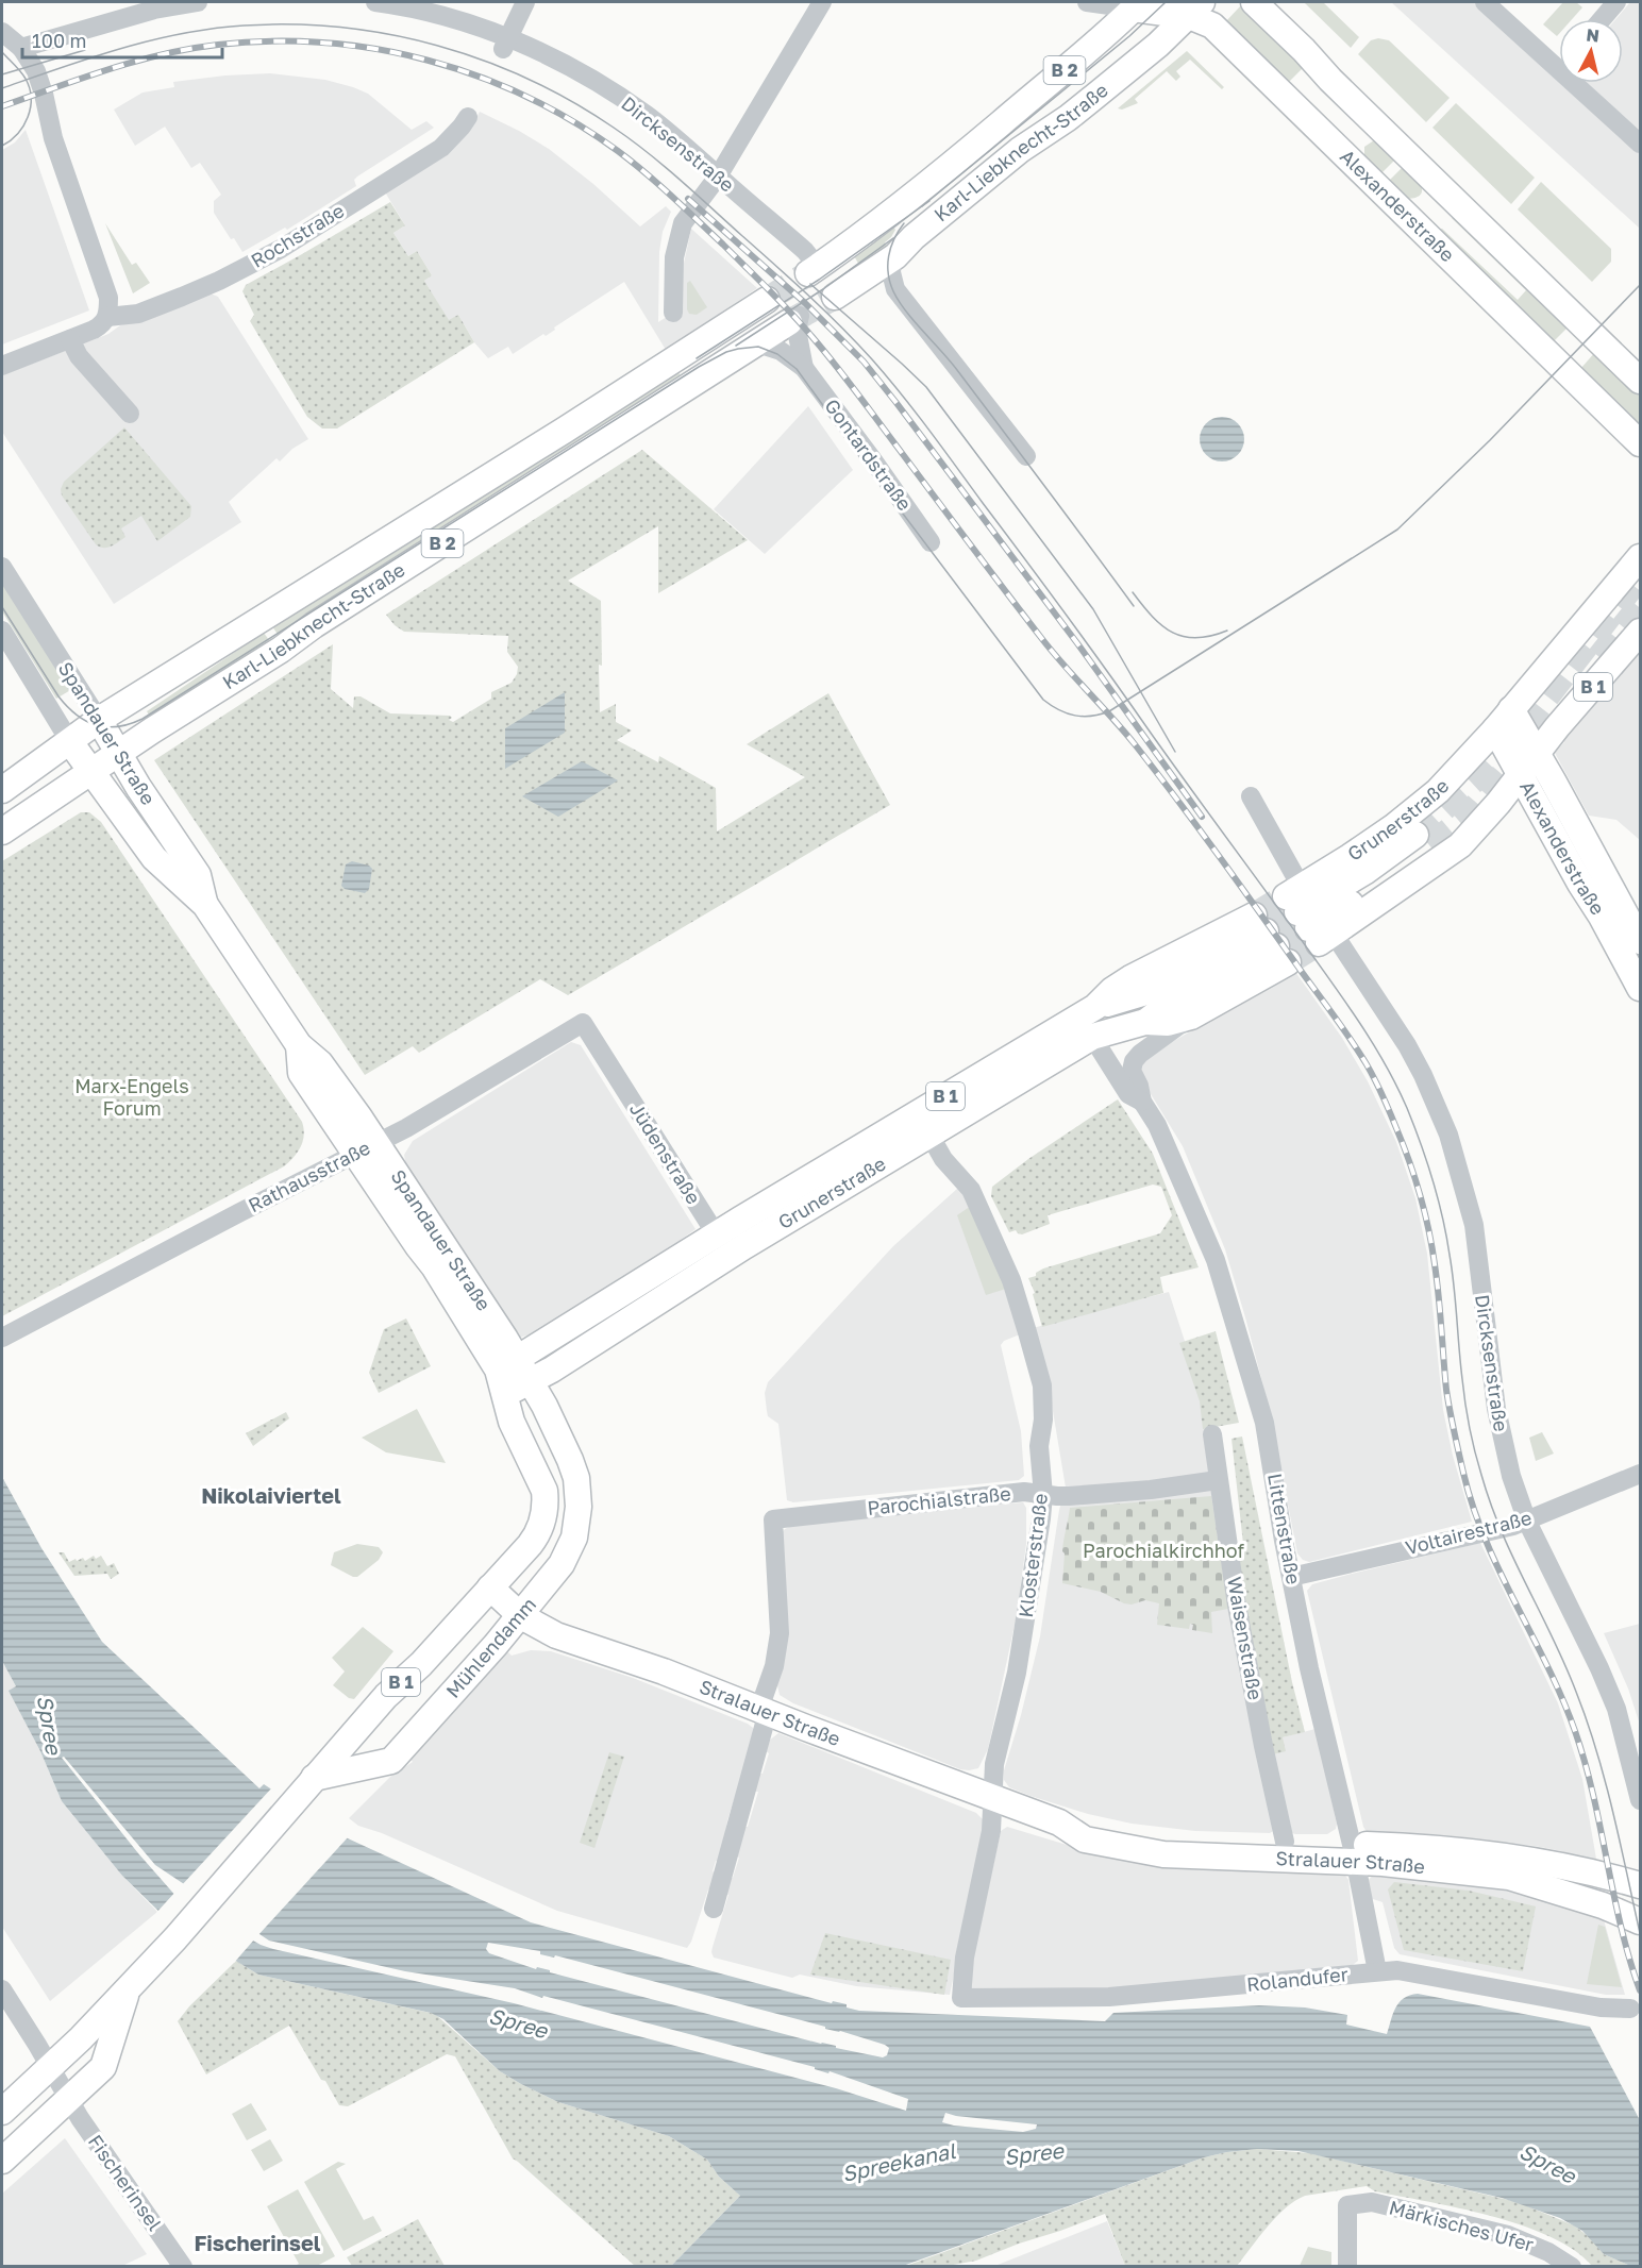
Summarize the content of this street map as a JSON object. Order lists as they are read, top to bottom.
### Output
{
  "streets": {
    "main road": [
      "B 2",
      "Karl-Liebknecht-Straße",
      "Alexanderstraße",
      "B 1",
      "Spandauer Straße",
      "Grunerstraße",
      "Mühlendamm",
      "Stralauer Straße"
    ],
    "street": [
      "Dircksenstraße",
      "Rochstraße",
      "Gontardstraße",
      "Jüdenstraße",
      "Rathausstraße",
      "Parochialstraße",
      "Littenstraße",
      "Voltairestraße",
      "Klosterstraße",
      "Waisenstraße",
      "Rolandufer",
      "Fischerinsel",
      "Märkisches Ufer"
    ]
  },
  "crossings": [
    ["Dircksenstraße", "Karl-Liebknecht-Straße"],
    ["Dircksenstraße", "B 1"],
    ["Dircksenstraße", "Grunerstraße"],
    ["Dircksenstraße", "Voltairestraße"],
    ["Karl-Liebknecht-Straße", "Alexanderstraße"],
    ["Karl-Liebknecht-Straße", "Gontardstraße"],
    ["Karl-Liebknecht-Straße", "Spandauer Straße"],
    ["Alexanderstraße", "B 1"],
    ["Alexanderstraße", "Grunerstraße"],
    ["B 1", "Spandauer Straße"],
    ["B 1", "Grunerstraße"],
    ["B 1", "Mühlendamm"],
    ["B 1", "Stralauer Straße"],
    ["B 1", "Fischerinsel"],
    ["Spandauer Straße", "Grunerstraße"],
    ["Spandauer Straße", "Rathausstraße"],
    ["Spandauer Straße", "Mühlendamm"],
    ["Spandauer Straße", "Stralauer Straße"],
    ["Grunerstraße", "Jüdenstraße"],
    ["Grunerstraße", "Littenstraße"],
    ["Grunerstraße", "Klosterstraße"],
    ["Jüdenstraße", "Rathausstraße"],
    ["Parochialstraße", "Klosterstraße"],
    ["Parochialstraße", "Waisenstraße"],
    ["Parochialstraße", "Stralauer Straße"],
    ["Littenstraße", "Voltairestraße"],
    ["Littenstraße", "Stralauer Straße"],
    ["Littenstraße", "Rolandufer"],
    ["Klosterstraße", "Stralauer Straße"],
    ["Klosterstraße", "Rolandufer"],
    ["Waisenstraße", "Stralauer Straße"],
    ["Mühlendamm", "Stralauer Straße"]
  ],
  "districts": ["Nikolaiviertel", "Fischerinsel"],
  "water": ["Spree", "Spreekanal"],
  "parks": ["Marx-Engels Forum", "Parochialkirchhof"],
  "scale_bar": "100 m",
  "north": "top"
}
